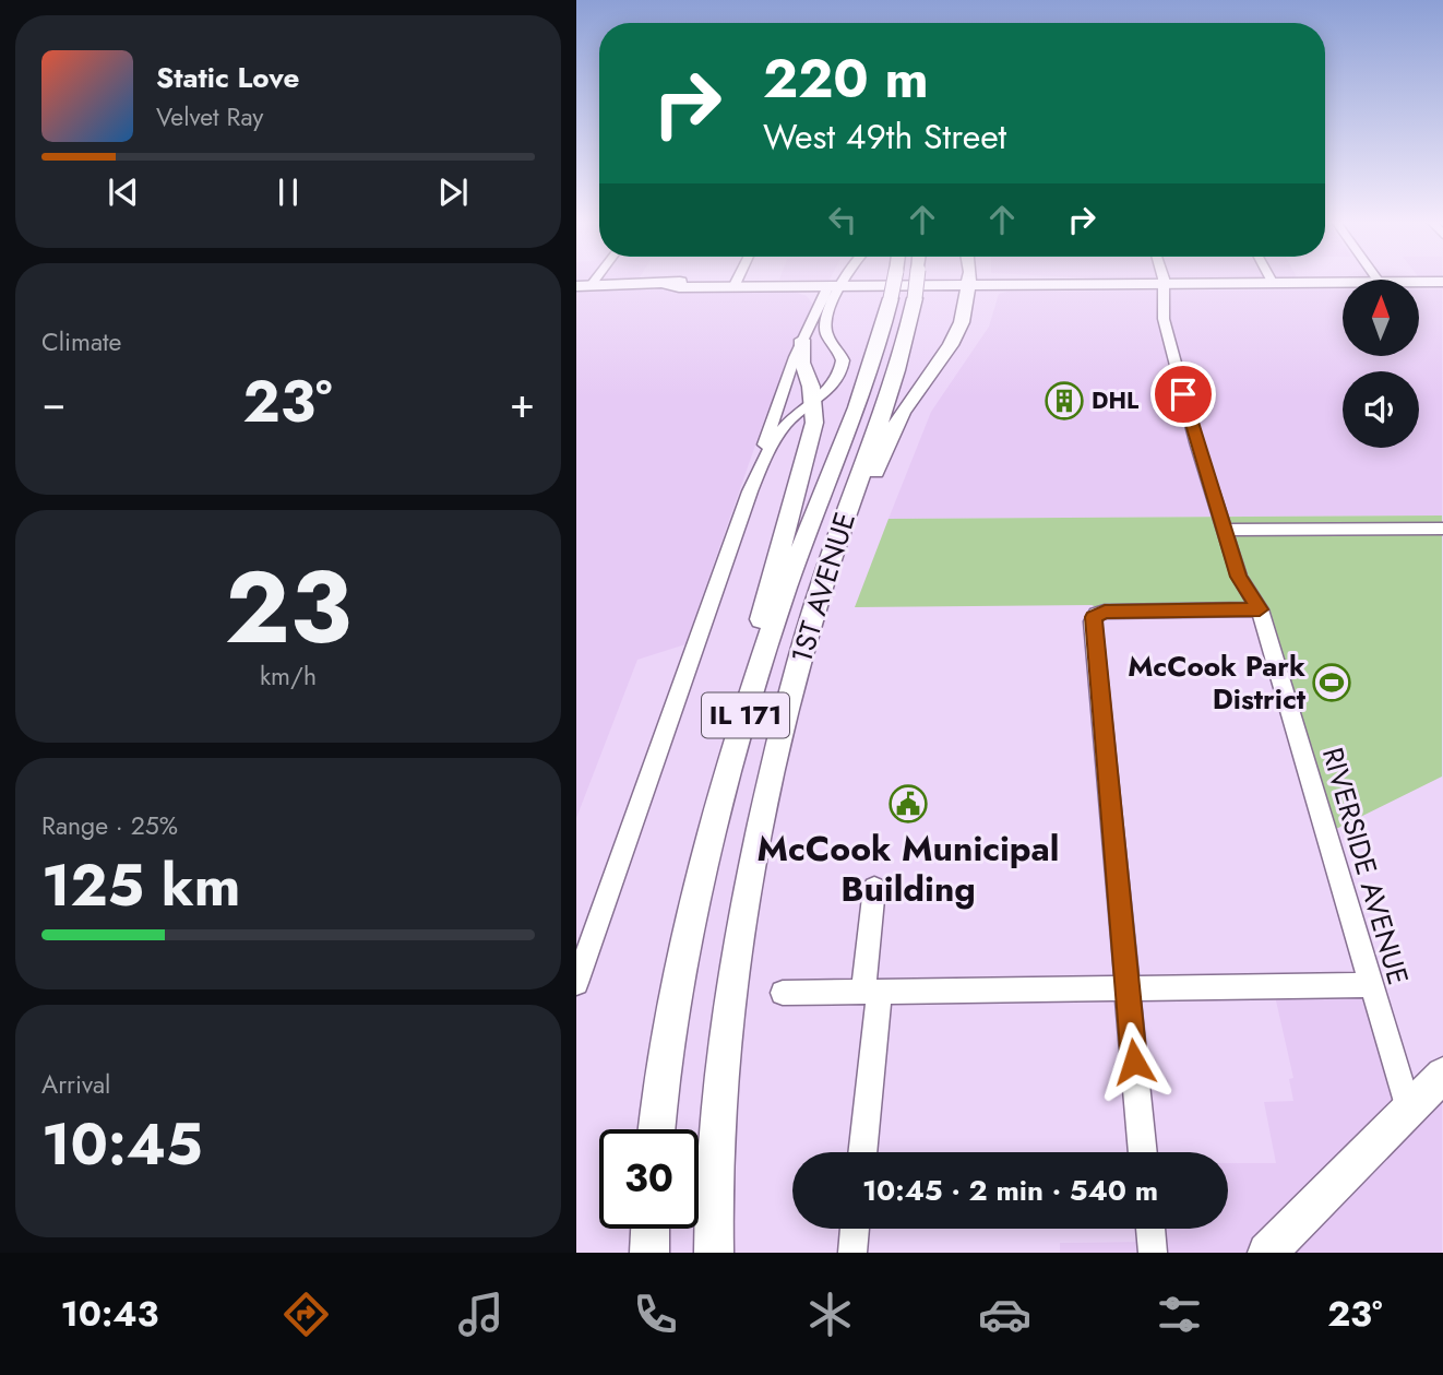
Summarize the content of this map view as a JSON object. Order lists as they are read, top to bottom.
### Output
{
  "streets": {
    "main road": ["1ST AVENUE", "IL 171"],
    "street": ["RIVERSIDE AVENUE"]
  },
  "places": {
    "building": ["DHL"],
    "sports": ["McCook Park District"],
    "public building": ["McCook Municipal Building"]
  },
  "north": "top",
  "page": {
    "turn": ["220 m", "West 49th Street"],
    "song": ["Static Love", "Velvet Ray"],
    "tile": [
      "Climate",
      ["23", "km/h"],
      ["Range · 25%", "125 km"],
      ["Arrival", "10:45"]
    ],
    "heat": ["−", "23°", "+"],
    "limit": "30",
    "trip": "10:45 · 2 min · 540 m",
    "tabs": ["10:43", "23°"]
  }
}
